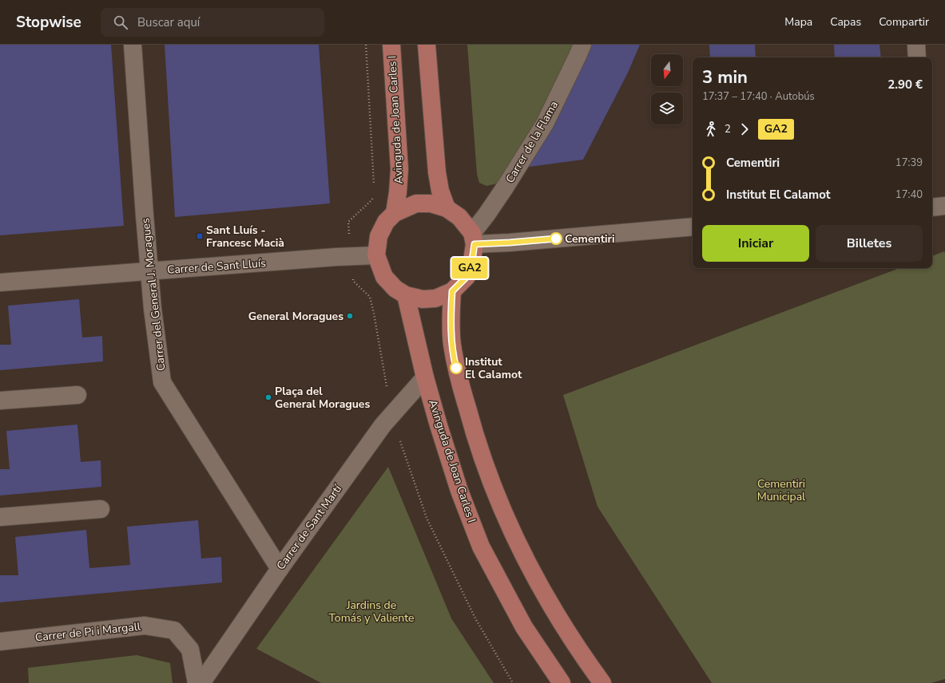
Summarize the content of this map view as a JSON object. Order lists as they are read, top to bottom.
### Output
{
  "streets": {
    "main road": ["Avinguda de Joan Carles I"],
    "street": [
      "Carrer de la Flama",
      "Carrer de Sant Lluís",
      "Carrer del General J. Moragues",
      "Carrer de Sant Martí",
      "Carrer de Pi i Margall"
    ]
  },
  "crossings": [
    ["Avinguda de Joan Carles I", "Carrer de la Flama"],
    ["Avinguda de Joan Carles I", "Carrer de Sant Lluís"],
    ["Avinguda de Joan Carles I", "Carrer de Sant Martí"],
    ["Carrer de la Flama", "Carrer de Sant Lluís"],
    ["Carrer de Sant Lluís", "Carrer del General J. Moragues"],
    ["Carrer del General J. Moragues", "Carrer de Sant Martí"]
  ],
  "parks": ["Cementiri Municipal", "Jardins de Tomás y Valiente"],
  "places": {
    "transit": ["Sant Lluís - Francesc Macià"],
    "other": [
      "Cementiri",
      "General Moragues",
      "Institut El Calamot",
      "Plaça del General Moragues"
    ]
  },
  "lines": ["bus line GA2"],
  "north": "bottom",
  "page": {
    "header": "Stopwise",
    "search": "Buscar aquí",
    "nav": ["Mapa", "Capas", "Compartir"],
    "on_map": "GA2",
    "heading": ["3 min", "17:37 – 17:40 · Autobús", "2.90 €"],
    "legs": ["2", "GA2"],
    "list": [
      {
        "name": "Cementiri",
        "value": "17:39"
      },
      {
        "name": "Institut El Calamot",
        "value": "17:40"
      }
    ],
    "buttons": ["Iniciar", "Billetes"]
  }
}
